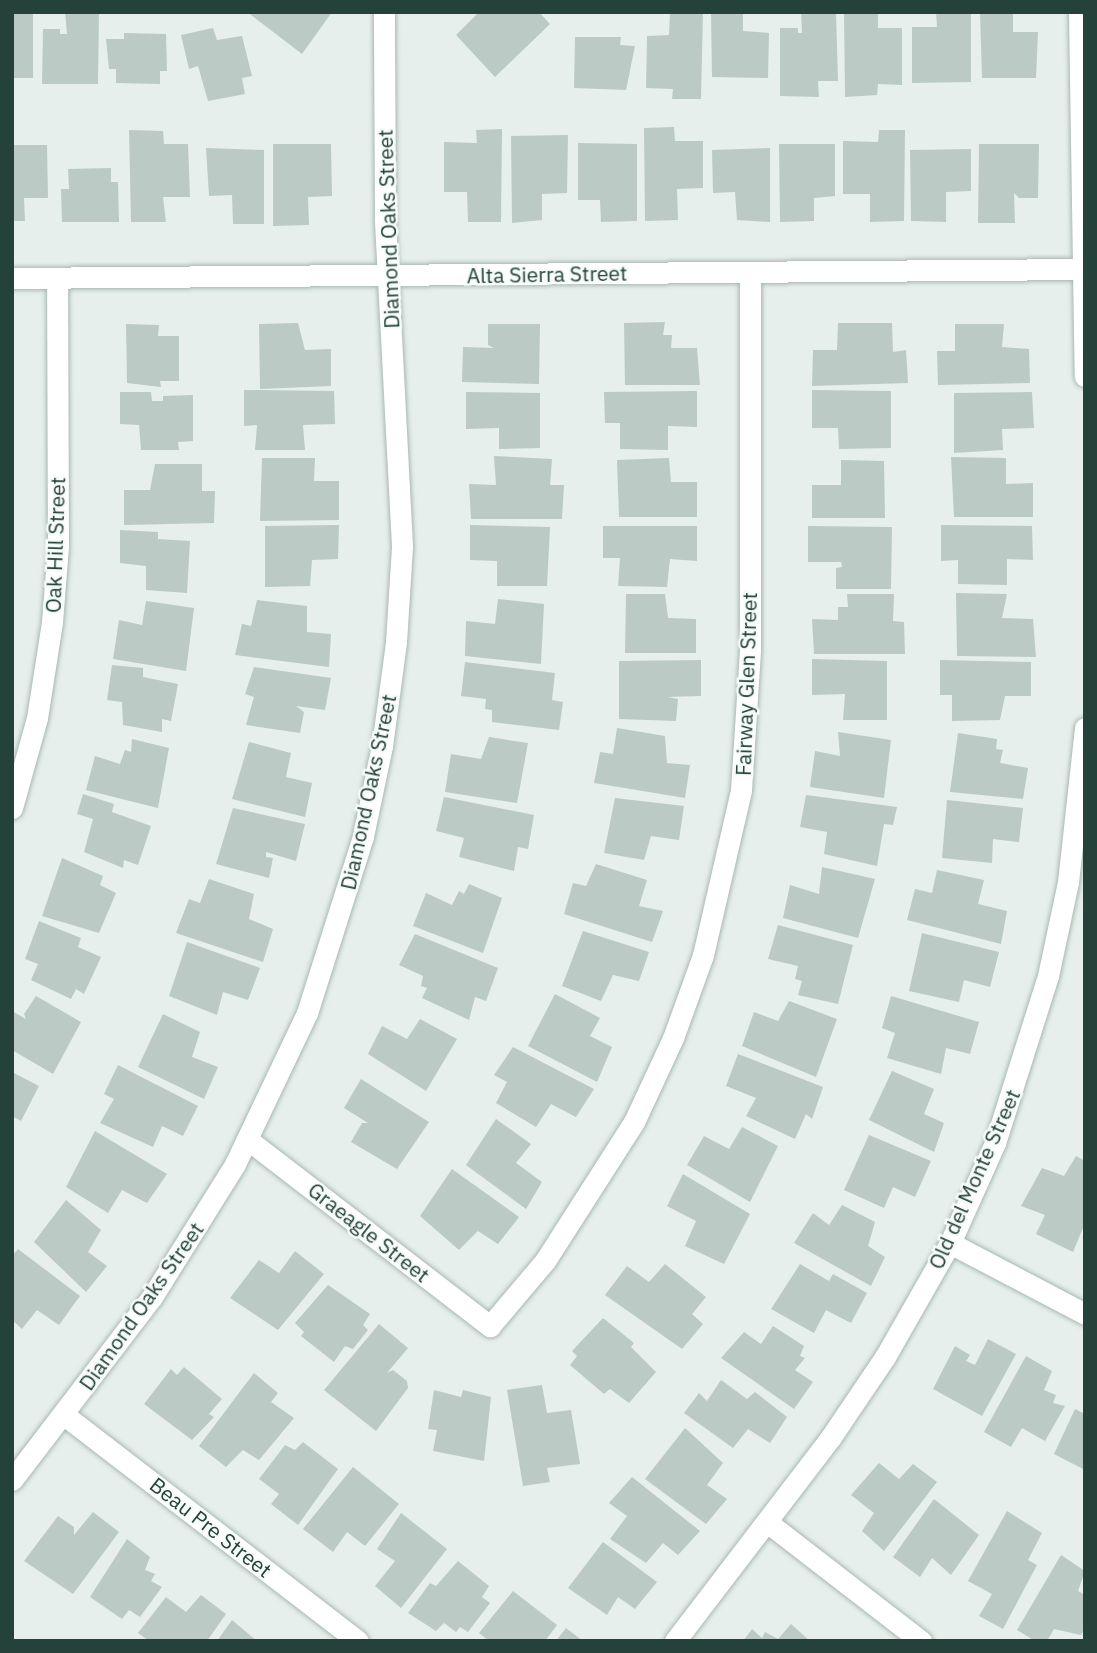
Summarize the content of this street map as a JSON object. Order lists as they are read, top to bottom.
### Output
{
  "streets": {
    "street": [
      "Diamond Oaks Street",
      "Alta Sierra Street",
      "Oak Hill Street",
      "Fairway Glen Street",
      "Old del Monte Street",
      "Graeagle Street",
      "Beau Pre Street"
    ]
  },
  "crossings": [
    ["Diamond Oaks Street", "Alta Sierra Street"],
    ["Diamond Oaks Street", "Graeagle Street"],
    ["Diamond Oaks Street", "Beau Pre Street"],
    ["Alta Sierra Street", "Oak Hill Street"],
    ["Alta Sierra Street", "Fairway Glen Street"],
    ["Fairway Glen Street", "Graeagle Street"]
  ]
}
